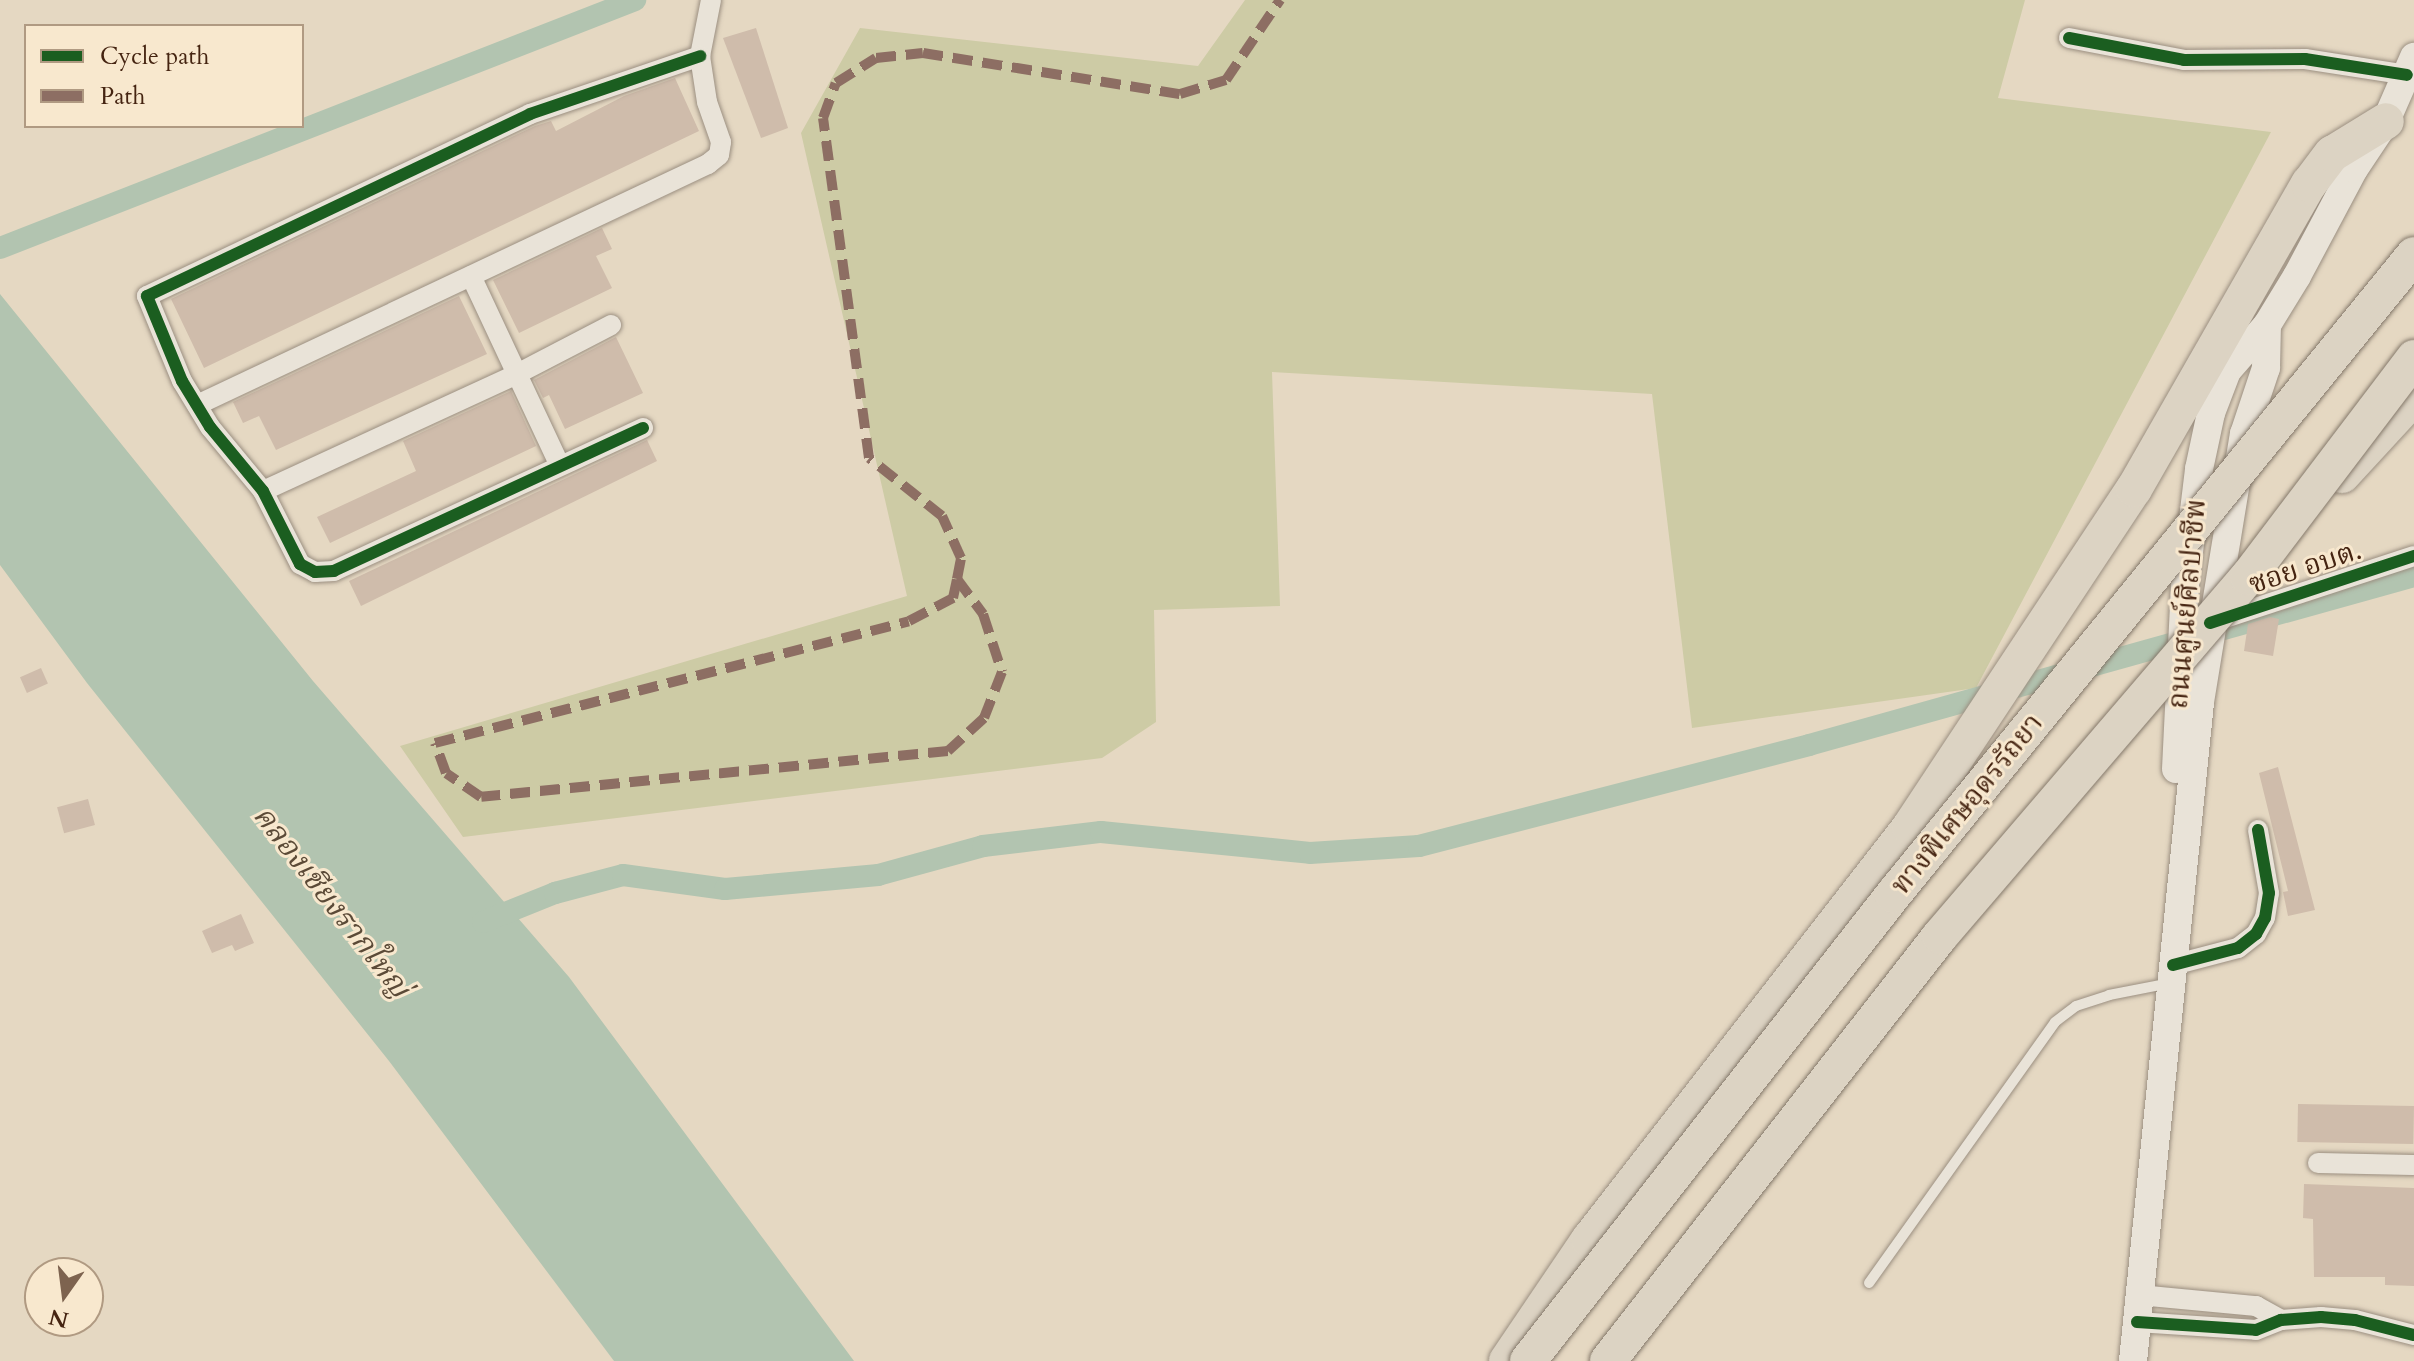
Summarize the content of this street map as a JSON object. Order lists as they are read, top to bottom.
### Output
{
  "streets": {
    "highway": ["ทางพิเศษอุดรรัถยา"],
    "main road": ["ถนนศูนย์ศิลปาชีพ"],
    "street": ["ซอย อบต."]
  },
  "crossings": [
    ["ซอย อบต.", "ถนนศูนย์ศิลปาชีพ"]
  ],
  "water": ["คลองเชียงรากใหญ่"],
  "legend": ["Cycle path", "Path"],
  "north": "bottom"
}
